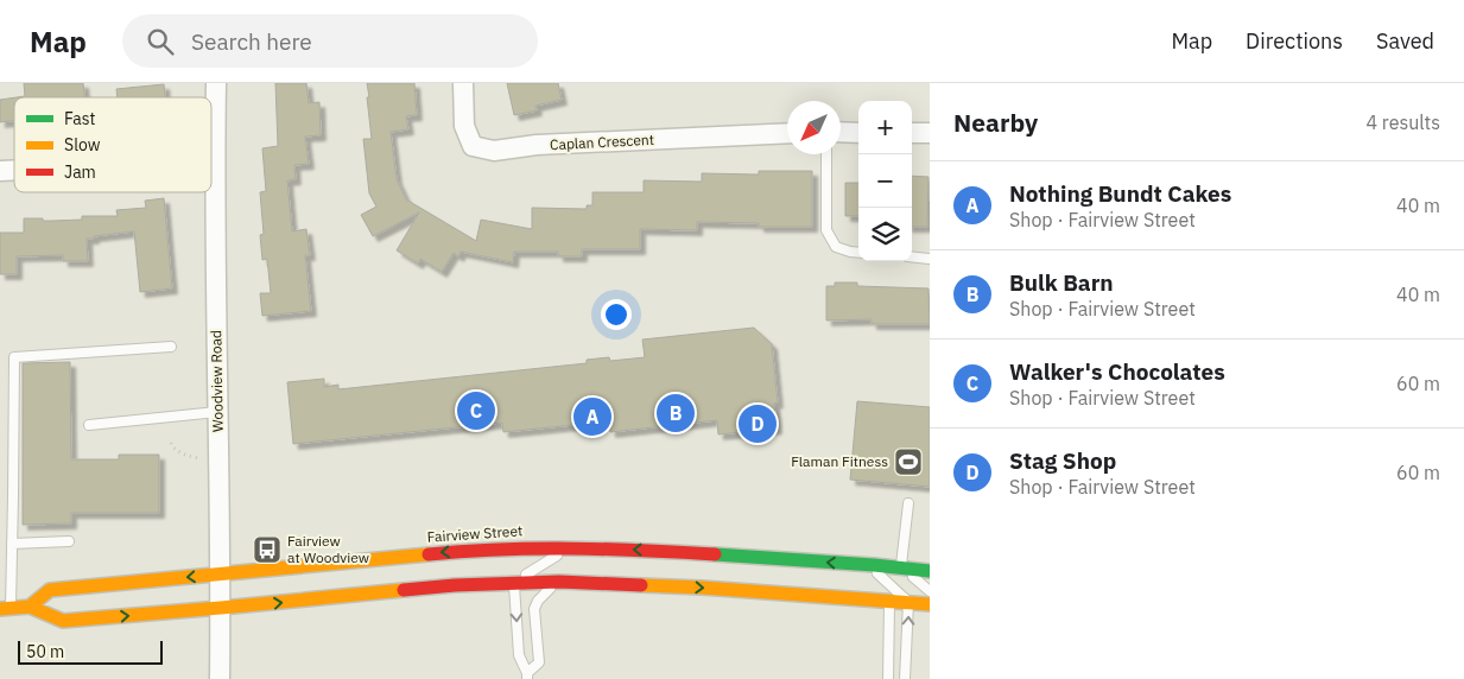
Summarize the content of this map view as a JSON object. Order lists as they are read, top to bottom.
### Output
{
  "streets": {
    "main road": ["Fairview Street"],
    "street": ["Caplan Crescent", "Woodview Road"]
  },
  "crossings": [
    ["Woodview Road", "Fairview Street"]
  ],
  "places": {
    "sports": ["Flaman Fitness"],
    "bus stop": ["Fairview at Woodview"]
  },
  "legend": ["Fast", "Slow", "Jam"],
  "scale_bar": "50 m",
  "north": "bottom left",
  "page": {
    "header": "Map",
    "search": "Search here",
    "nav": ["Map", "Directions", "Saved"],
    "heading": ["Nearby", "4 results"],
    "map_buttons": ["+", "−"],
    "list": [
      {
        "mark": "A",
        "name": "Nothing Bundt Cakes",
        "note": "Shop · Fairview Street",
        "value": "40 m"
      },
      {
        "mark": "B",
        "name": "Bulk Barn",
        "note": "Shop · Fairview Street",
        "value": "40 m"
      },
      {
        "mark": "C",
        "name": "Walker's Chocolates",
        "note": "Shop · Fairview Street",
        "value": "60 m"
      },
      {
        "mark": "D",
        "name": "Stag Shop",
        "note": "Shop · Fairview Street",
        "value": "60 m"
      }
    ],
    "pins": [
      "C",
      "B",
      "A",
      "D"
    ],
    "scale": "50 m"
  }
}
